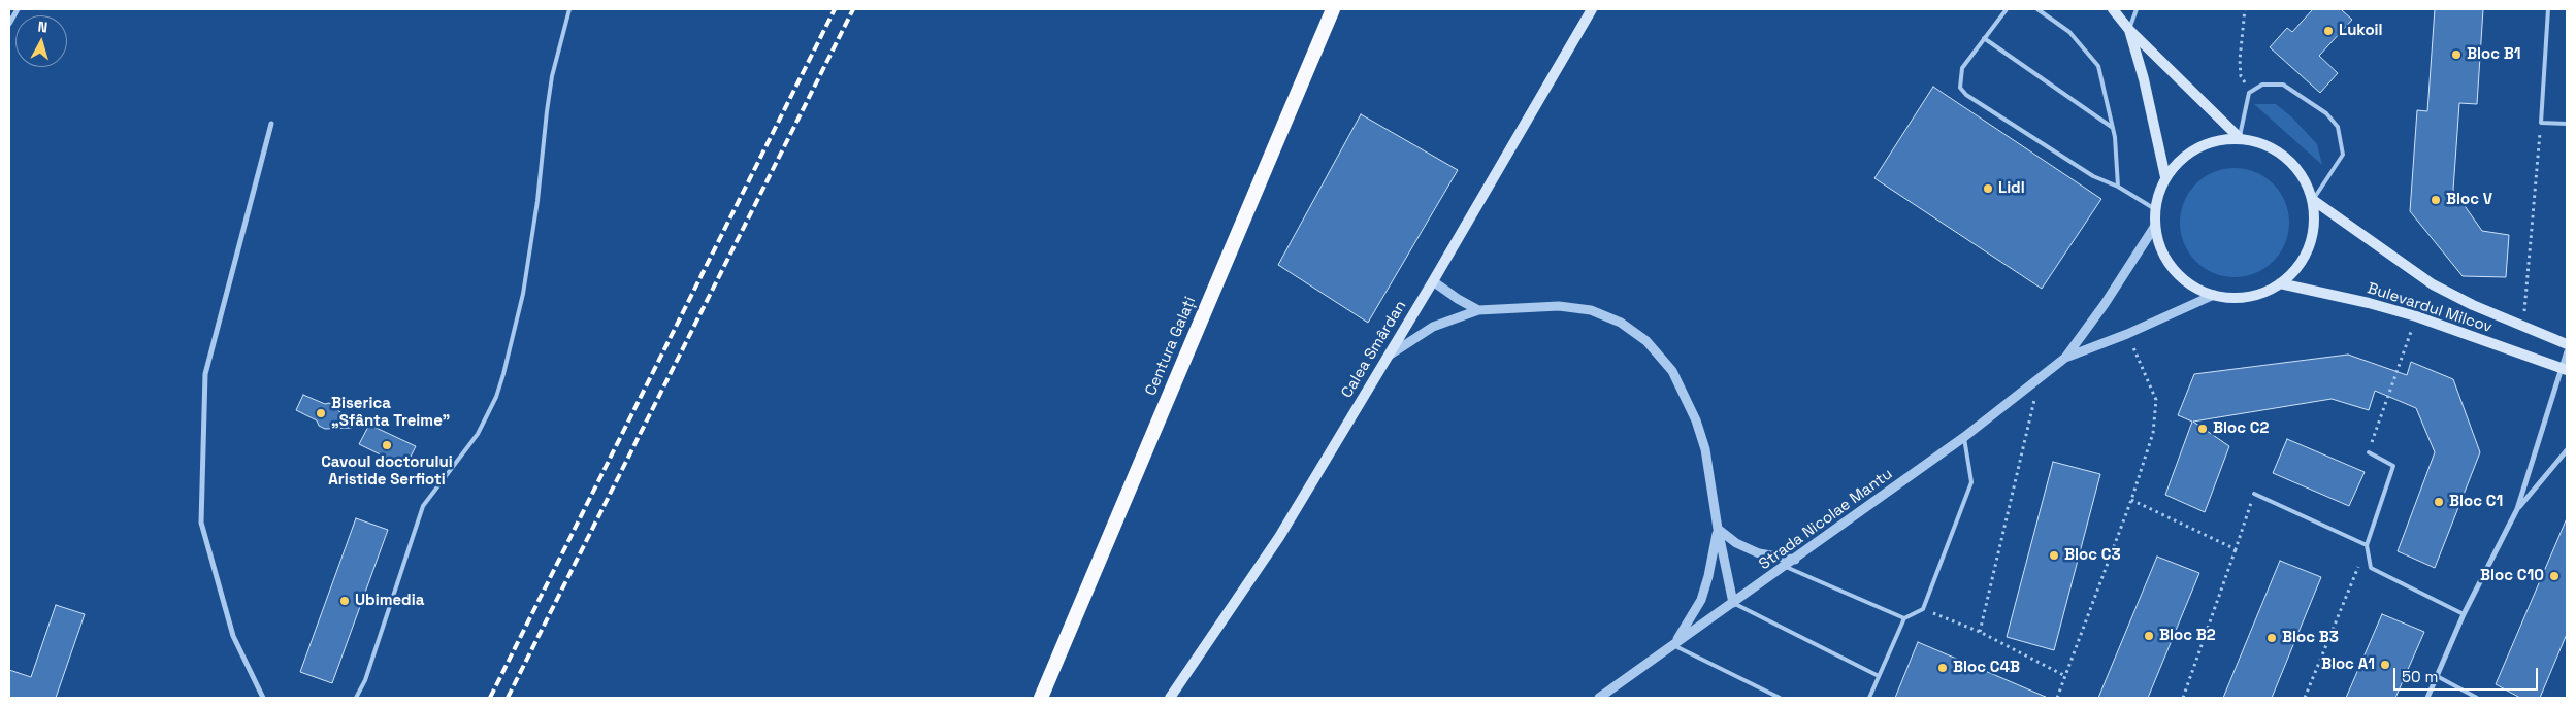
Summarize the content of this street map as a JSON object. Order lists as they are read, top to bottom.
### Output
{
  "streets": {
    "highway": ["Centura Galați"],
    "main road": ["Bulevardul Milcov", "Calea Smârdan"],
    "street": ["Strada Nicolae Mantu"]
  },
  "crossings": [
    ["Bulevardul Milcov", "Strada Nicolae Mantu"]
  ],
  "places": [
    "Lukoil",
    "Bloc B1",
    "Lidl",
    "Bloc V",
    "Biserica „Sfânta Treime\"",
    "Bloc C2",
    "Cavoul doctorului Aristide Serfioti",
    "Bloc C1",
    "Bloc C3",
    "Bloc C10",
    "Ubimedia",
    "Bloc B2",
    "Bloc B3",
    "Bloc A1",
    "Bloc C4B"
  ],
  "scale_bar": "50 m",
  "north": "top"
}
